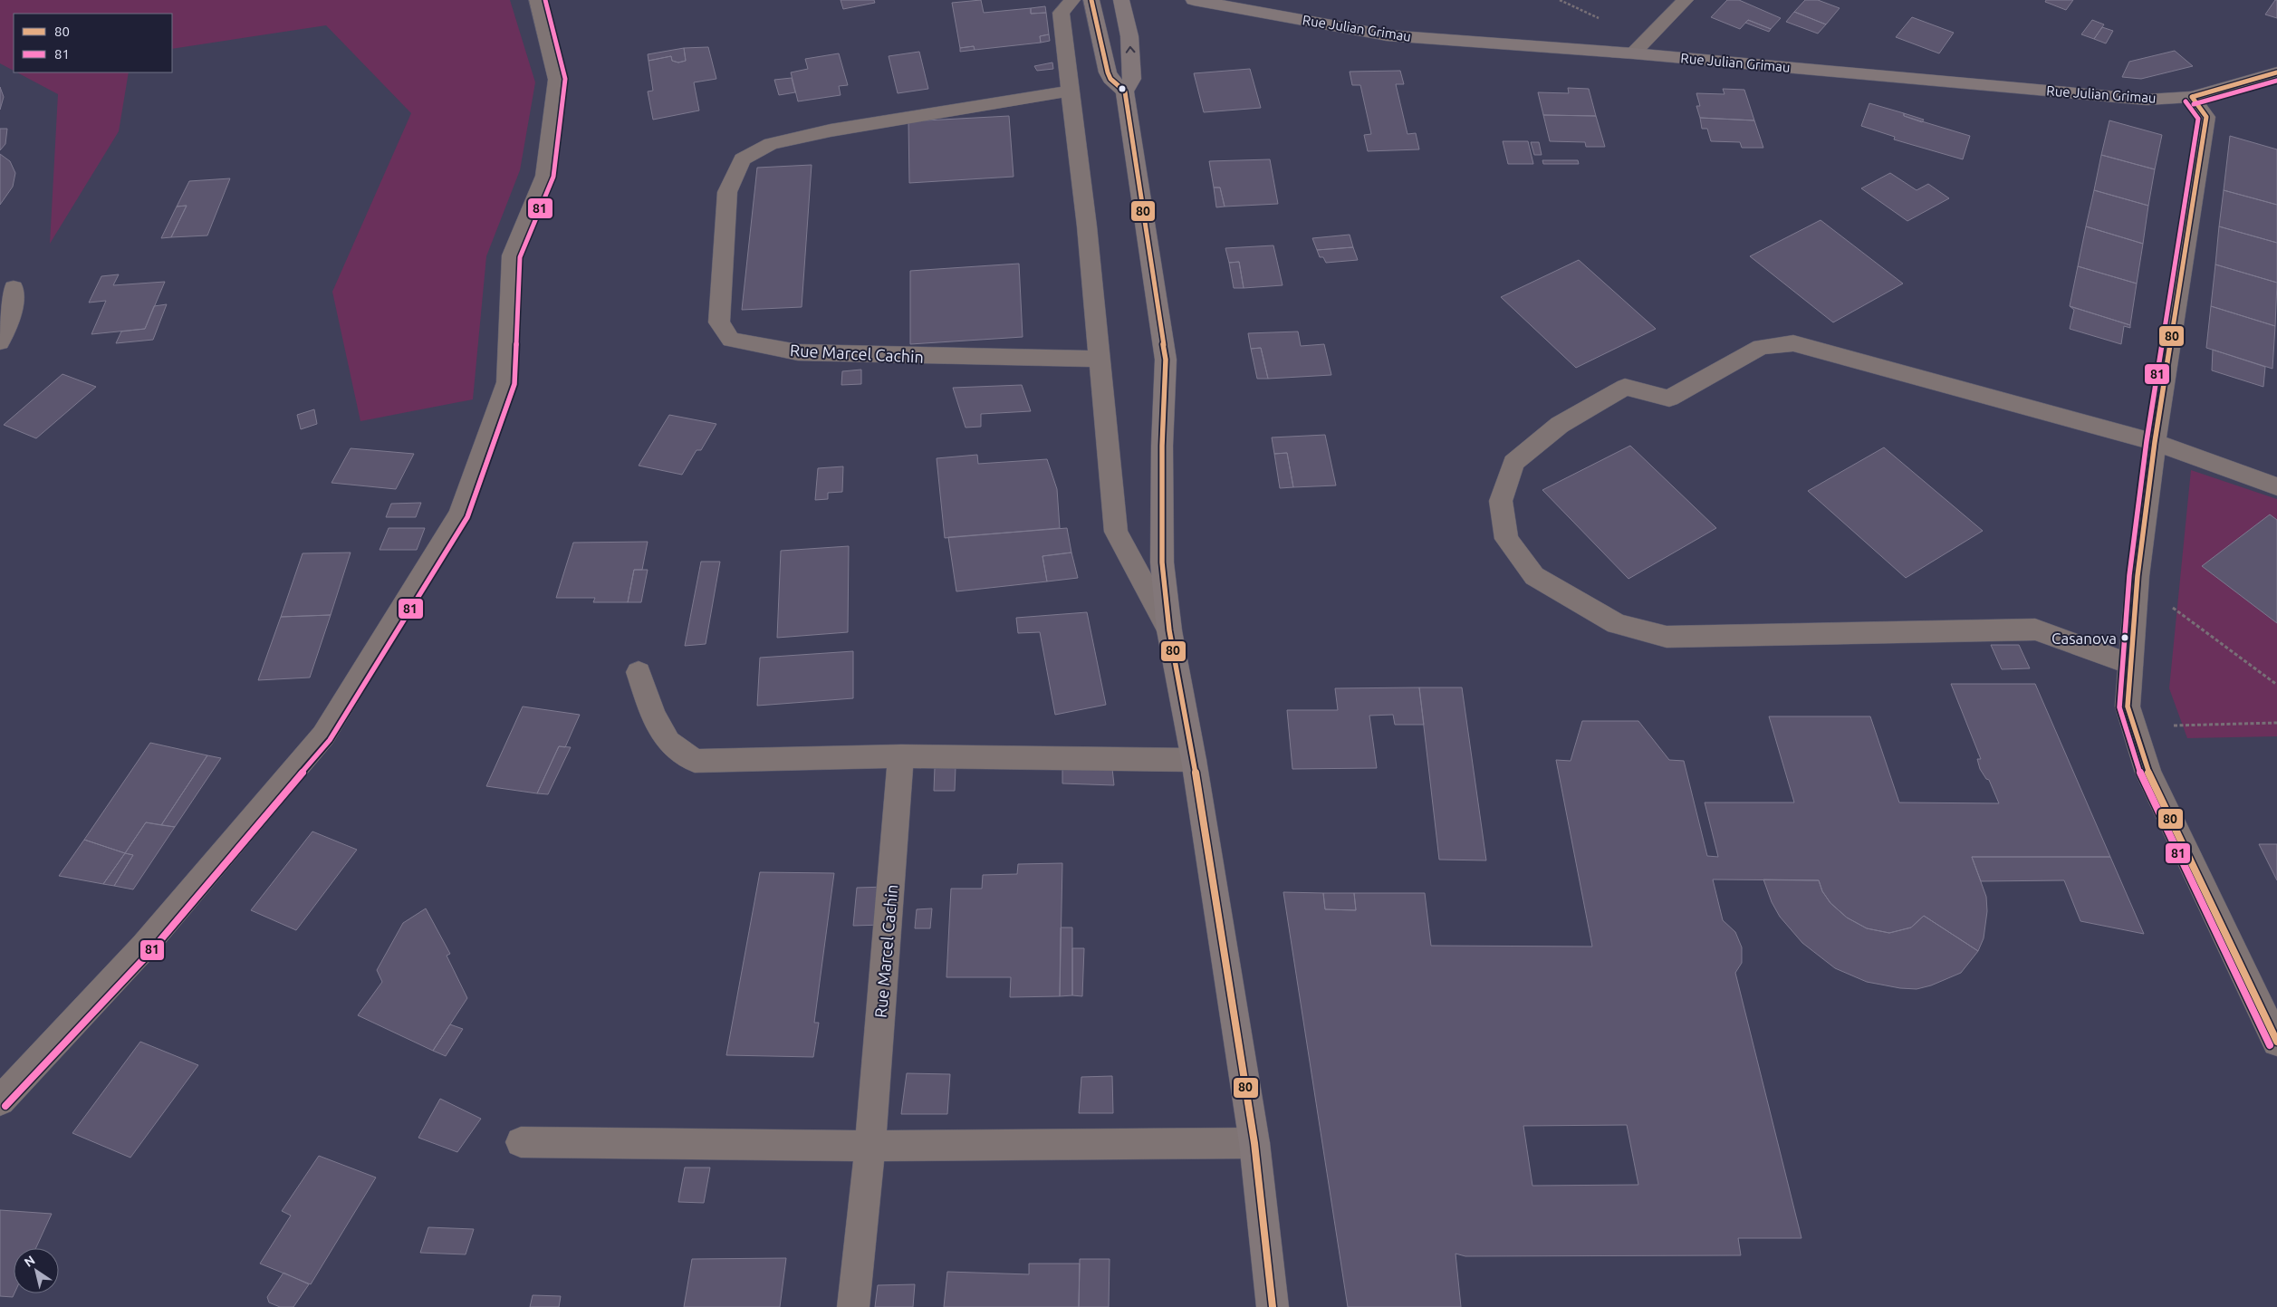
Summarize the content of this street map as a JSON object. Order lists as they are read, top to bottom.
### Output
{
  "streets": {
    "street": ["Rue Julian Grimau", "Rue Marcel Cachin"]
  },
  "places": ["Casanova"],
  "lines": ["transit line 80", "transit line 81"],
  "legend": ["80", "81"],
  "north": "top left"
}
